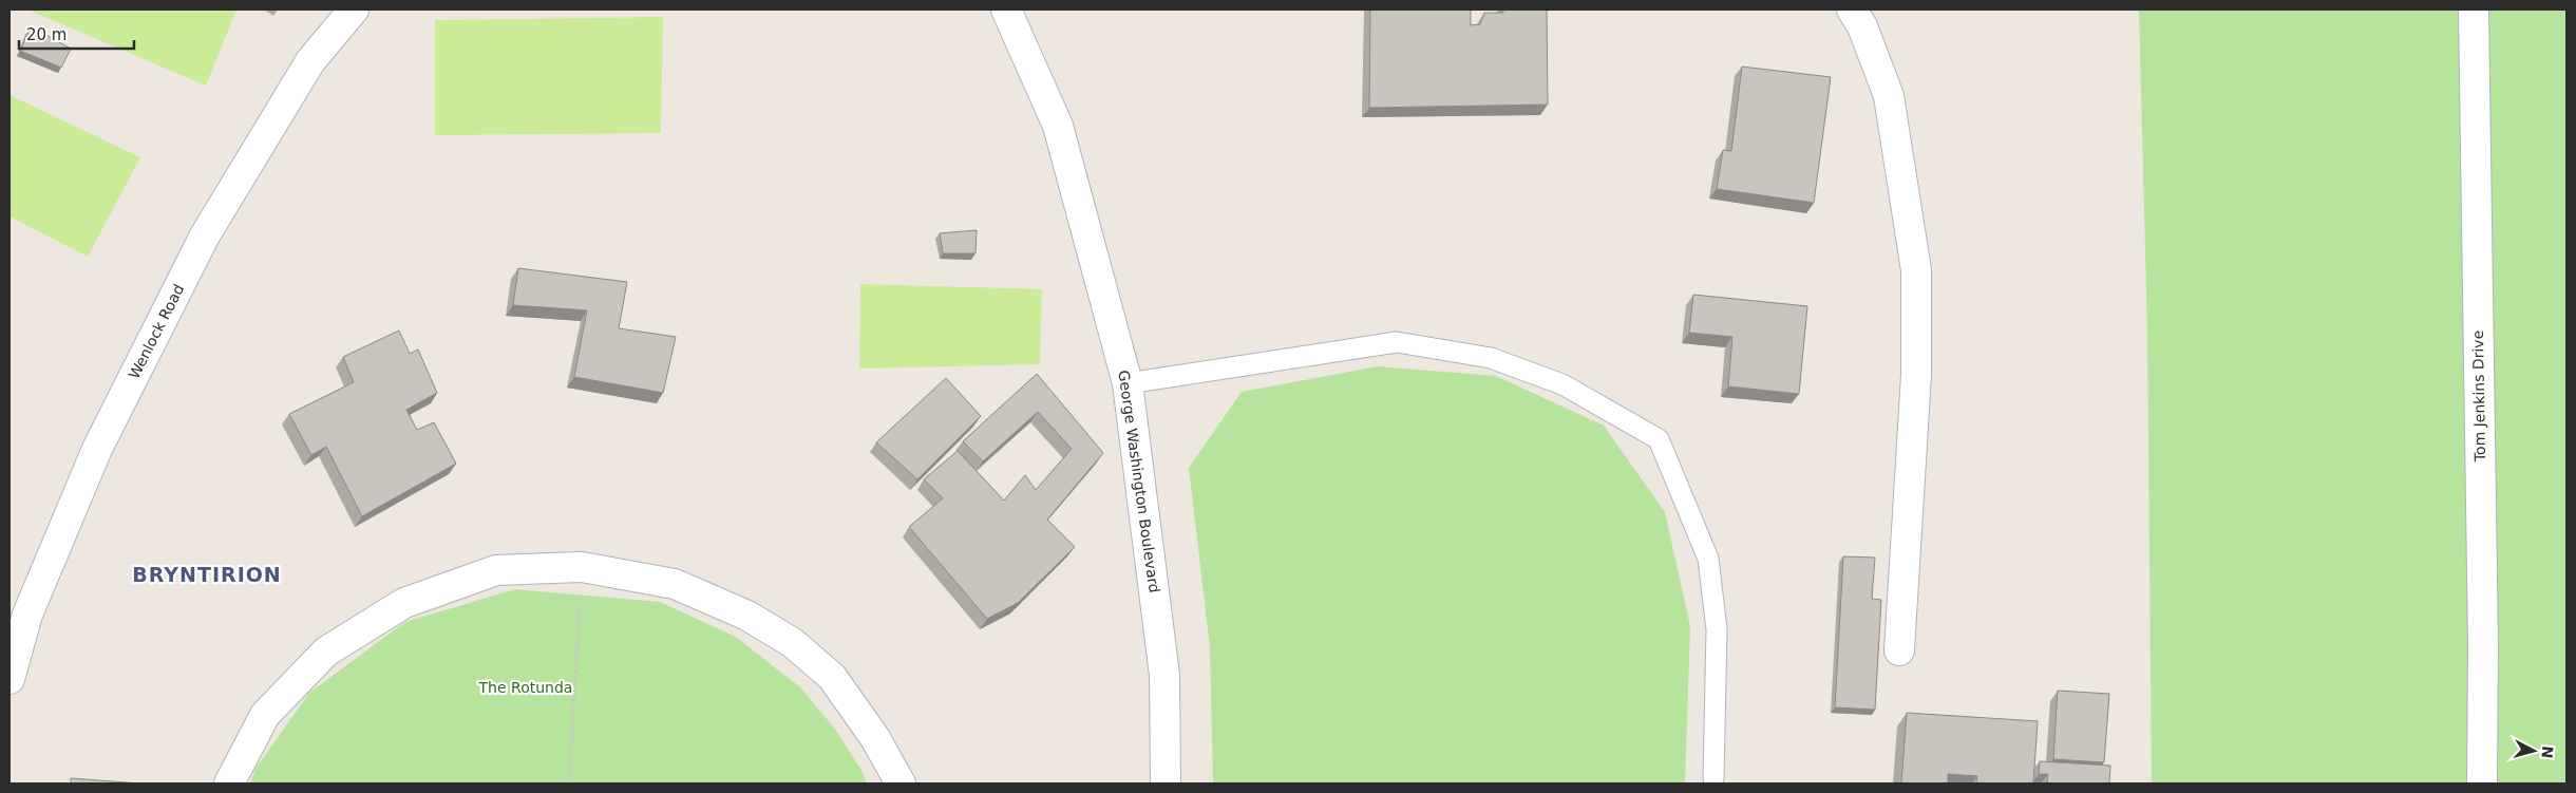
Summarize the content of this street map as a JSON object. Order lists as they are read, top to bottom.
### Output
{
  "streets": {
    "street": ["Wenlock Road", "Tom Jenkins Drive", "George Washington Boulevard"]
  },
  "districts": ["BRYNTIRION"],
  "parks": ["The Rotunda"],
  "scale_bar": "20 m",
  "north": "right"
}
